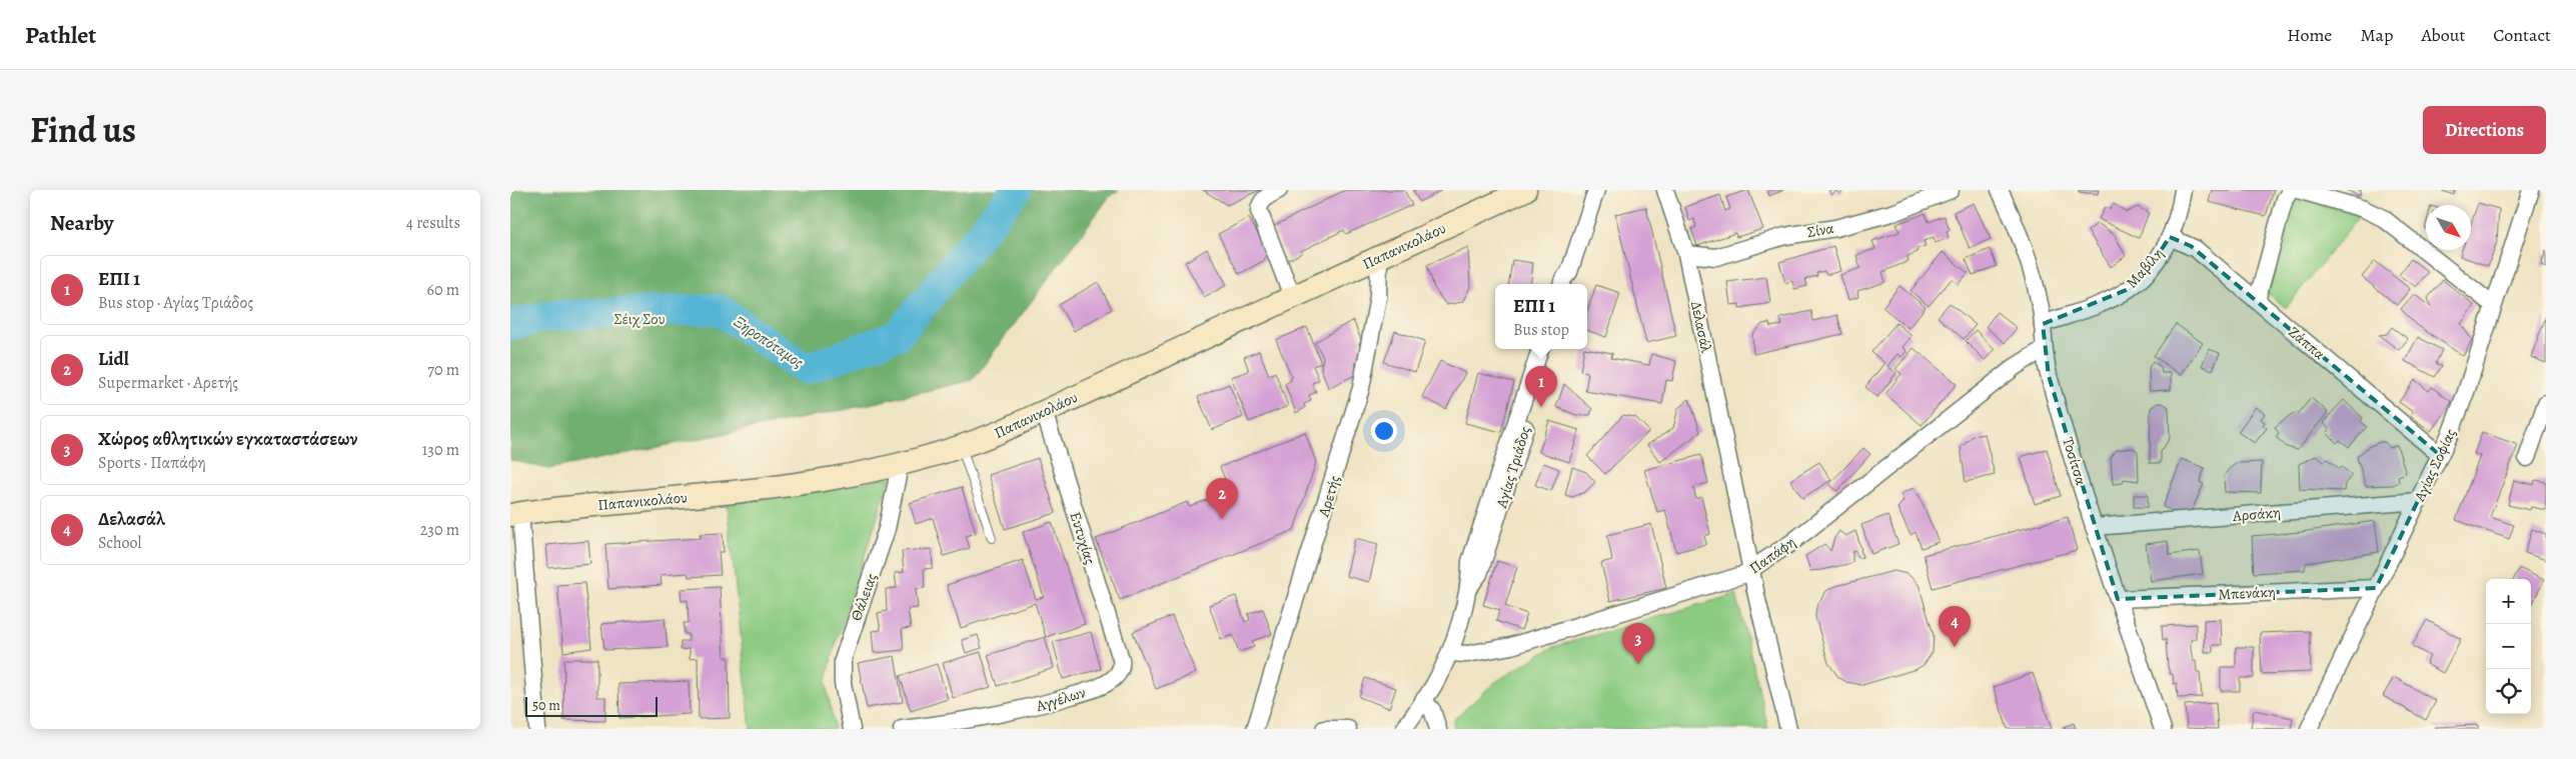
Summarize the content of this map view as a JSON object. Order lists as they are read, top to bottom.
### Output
{
  "streets": {
    "main road": ["Παπανικολάου"],
    "street": [
      "Σίνα",
      "Μαβίλη",
      "Δελασάλ",
      "Ζάππα",
      "Τοσίτσα",
      "Αγίας Σοφίας",
      "Αγίας Τριάδος",
      "Αρετής",
      "Αρσάκη",
      "Ευτυχίας",
      "Παπάφη",
      "Μπενάκη",
      "Θάλειας",
      "Αγγέλων"
    ]
  },
  "crossings": [
    ["Σίνα", "Δελασάλ"],
    ["Παπανικολάου", "Αρετής"],
    ["Παπανικολάου", "Ευτυχίας"],
    ["Παπανικολάου", "Θάλειας"],
    ["Μαβίλη", "Ζάππα"],
    ["Μαβίλη", "Τοσίτσα"],
    ["Δελασάλ", "Παπάφη"],
    ["Ζάππα", "Αγίας Σοφίας"],
    ["Τοσίτσα", "Αρσάκη"],
    ["Τοσίτσα", "Παπάφη"],
    ["Τοσίτσα", "Μπενάκη"],
    ["Αγίας Σοφίας", "Αρσάκη"],
    ["Αγίας Σοφίας", "Μπενάκη"],
    ["Αγίας Τριάδος", "Παπάφη"],
    ["Ευτυχίας", "Αγγέλων"]
  ],
  "water": ["Ξηροπόταμος"],
  "parks": ["Σέιχ Σου"],
  "scale_bar": "50 m",
  "north": "bottom right",
  "page": {
    "header": "Pathlet",
    "nav": [
      "Home",
      "Map",
      "About",
      "Contact"
    ],
    "title": "Find us",
    "buttons": "Directions",
    "heading": ["Nearby", "4 results"],
    "list": [
      {
        "mark": "1",
        "name": "ΕΠΙ 1",
        "note": "Bus stop · Αγίας Τριάδος",
        "value": "60 m"
      },
      {
        "mark": "2",
        "name": "Lidl",
        "note": "Supermarket · Αρετής",
        "value": "70 m"
      },
      {
        "mark": "3",
        "name": "Χώρος αθλητικών εγκαταστάσεων",
        "note": "Sports · Παπάφη",
        "value": "130 m"
      },
      {
        "mark": "4",
        "name": "Δελασάλ",
        "note": "School",
        "value": "230 m"
      }
    ],
    "popup": ["ΕΠΙ 1", "Bus stop"],
    "pins": [
      "1",
      "2",
      "4",
      "3"
    ],
    "map_buttons": ["+", "−"],
    "scale": "50 m"
  }
}
